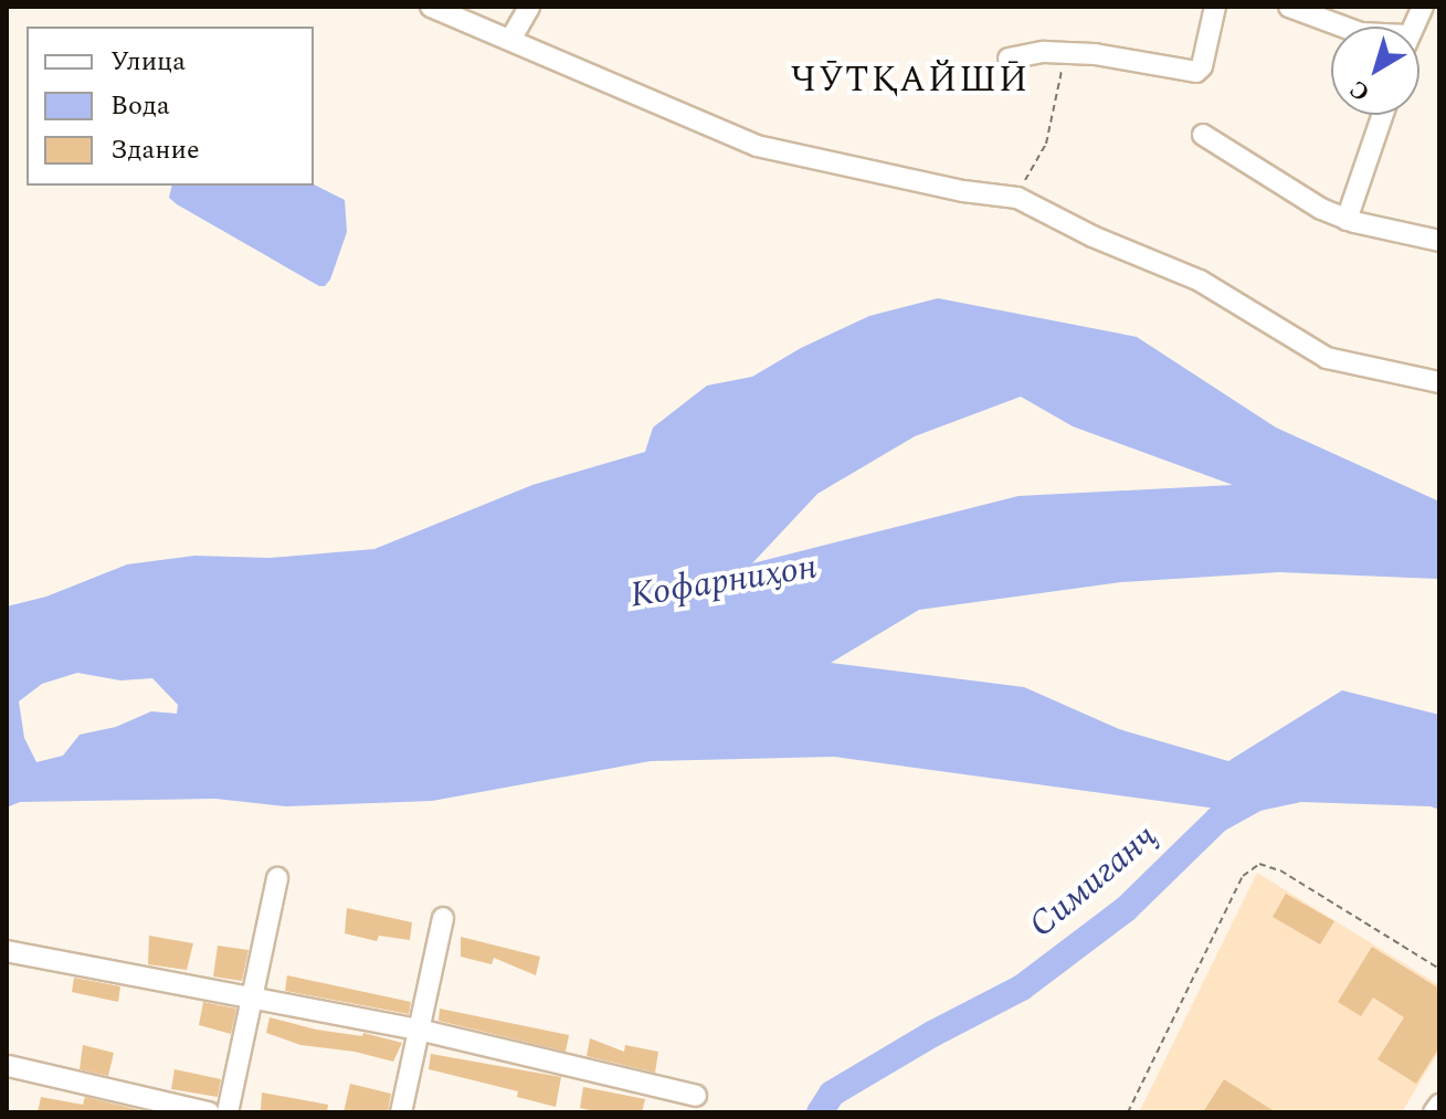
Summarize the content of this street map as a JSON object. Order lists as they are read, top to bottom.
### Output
{
  "districts": ["ЧӮТҚАЙШӢ"],
  "water": ["Кофарниҳон", "Симиганҷ"],
  "legend": ["Улица", "Вода", "Здание"],
  "north": "bottom left"
}
